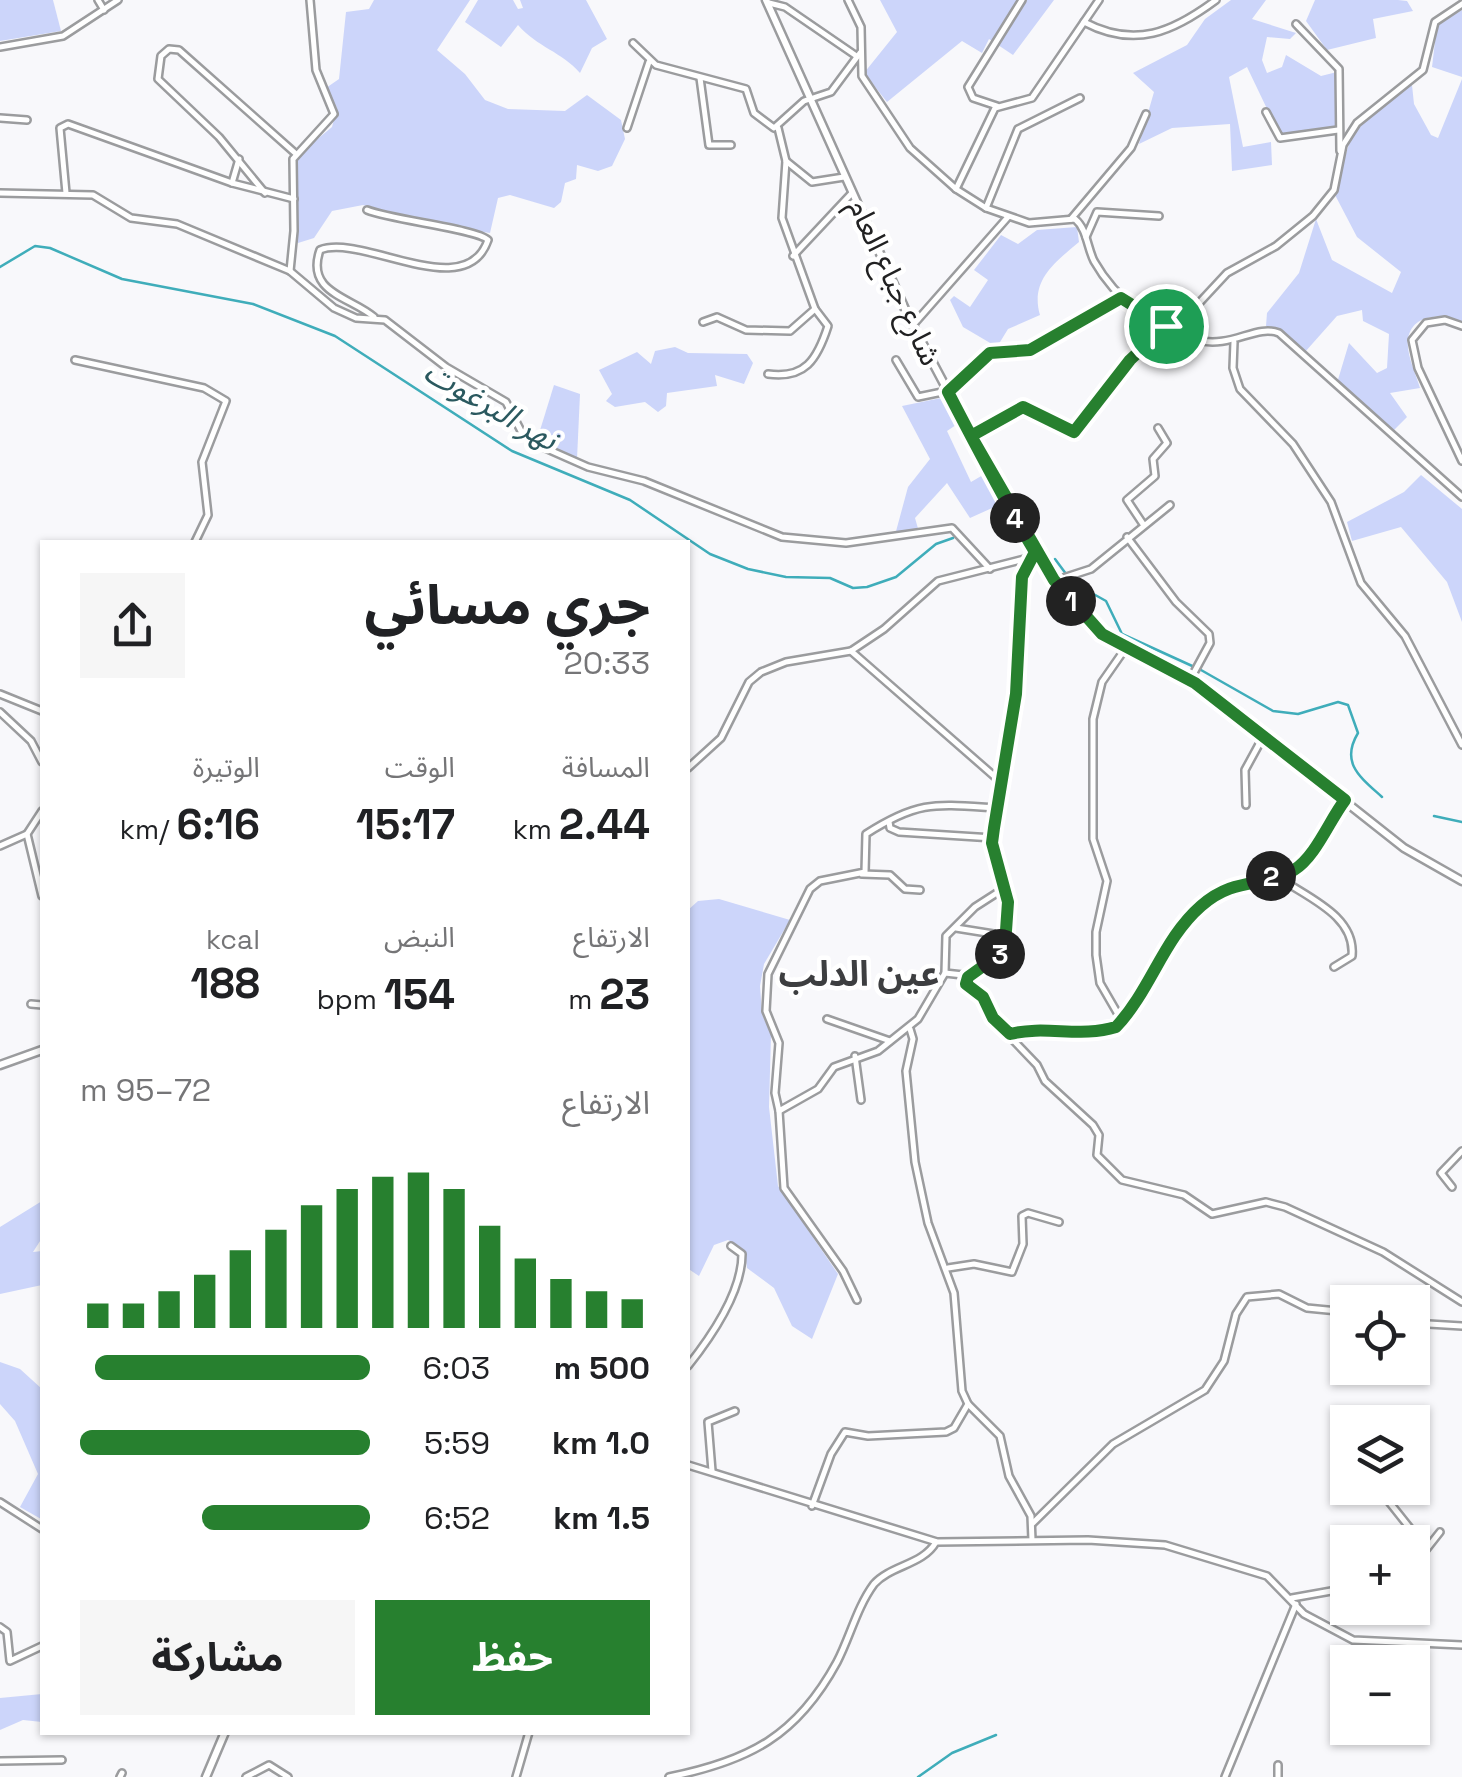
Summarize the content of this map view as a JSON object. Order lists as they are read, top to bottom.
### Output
{
  "streets": {
    "main road": ["شارع جباع العام"]
  },
  "districts": ["عين الدلب"],
  "water": ["نهر البرغوت"],
  "page": {
    "pins": [
      "4",
      "1",
      "2",
      "3"
    ],
    "heading": ["جري مسائي", "20:33"],
    "stats": [
      ["المسافة", "2.44 km"],
      ["الوقت", "15:17"],
      ["الوتيرة", "6:16 /km"],
      ["الارتفاع", "23 m"],
      ["النبض", "154 bpm"],
      ["kcal", "188"]
    ],
    "chart": ["الارتفاع", "72–95 m"],
    "map_buttons": ["+", "−"],
    "list": [
      {
        "name": "500 m",
        "note": "6:03"
      },
      {
        "name": "1.0 km",
        "note": "5:59"
      },
      {
        "name": "1.5 km",
        "note": "6:52"
      }
    ],
    "buttons": ["حفظ", "مشاركة"]
  }
}
